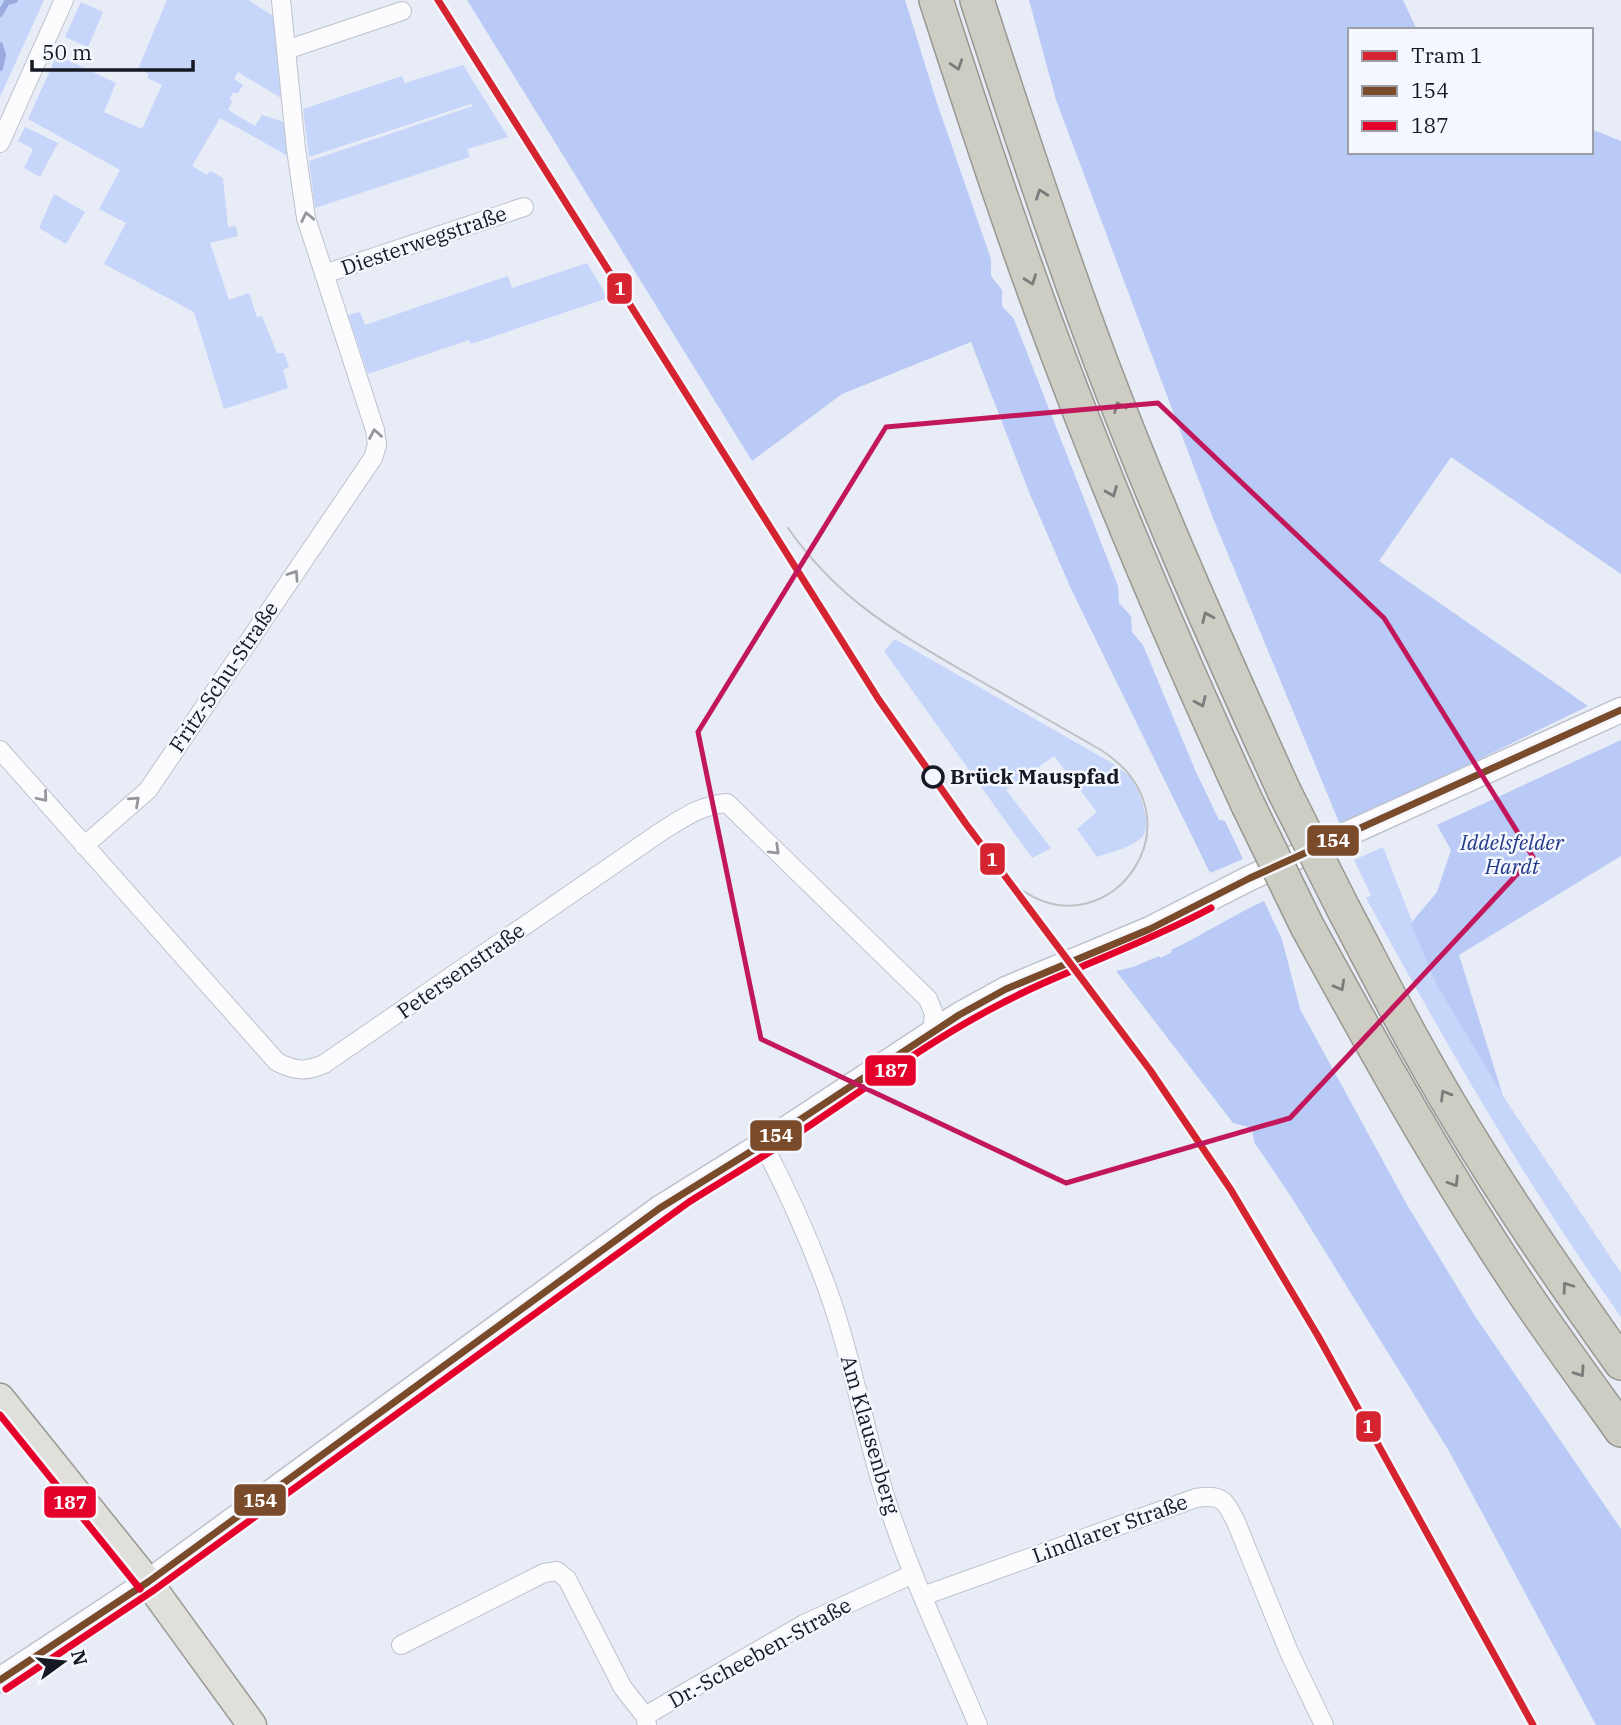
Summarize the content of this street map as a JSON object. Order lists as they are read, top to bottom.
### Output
{
  "streets": {
    "street": [
      "Diesterwegstraße",
      "Fritz-Schu-Straße",
      "Petersenstraße",
      "Am Klausenberg",
      "Lindlarer Straße",
      "Dr.-Scheeben-Straße"
    ]
  },
  "crossings": [
    ["Diesterwegstraße", "Fritz-Schu-Straße"],
    ["Fritz-Schu-Straße", "Petersenstraße"],
    ["Am Klausenberg", "Lindlarer Straße"],
    ["Am Klausenberg", "Dr.-Scheeben-Straße"]
  ],
  "one_way": ["Diesterwegstraße", "Fritz-Schu-Straße"],
  "parks": ["Iddelsfelder Hardt"],
  "places": ["Brück Mauspfad"],
  "lines": ["tram line 1", "transit line 154", "transit line 187"],
  "legend": ["Tram 1", "154", "187"],
  "scale_bar": "50 m",
  "north": "right"
}
